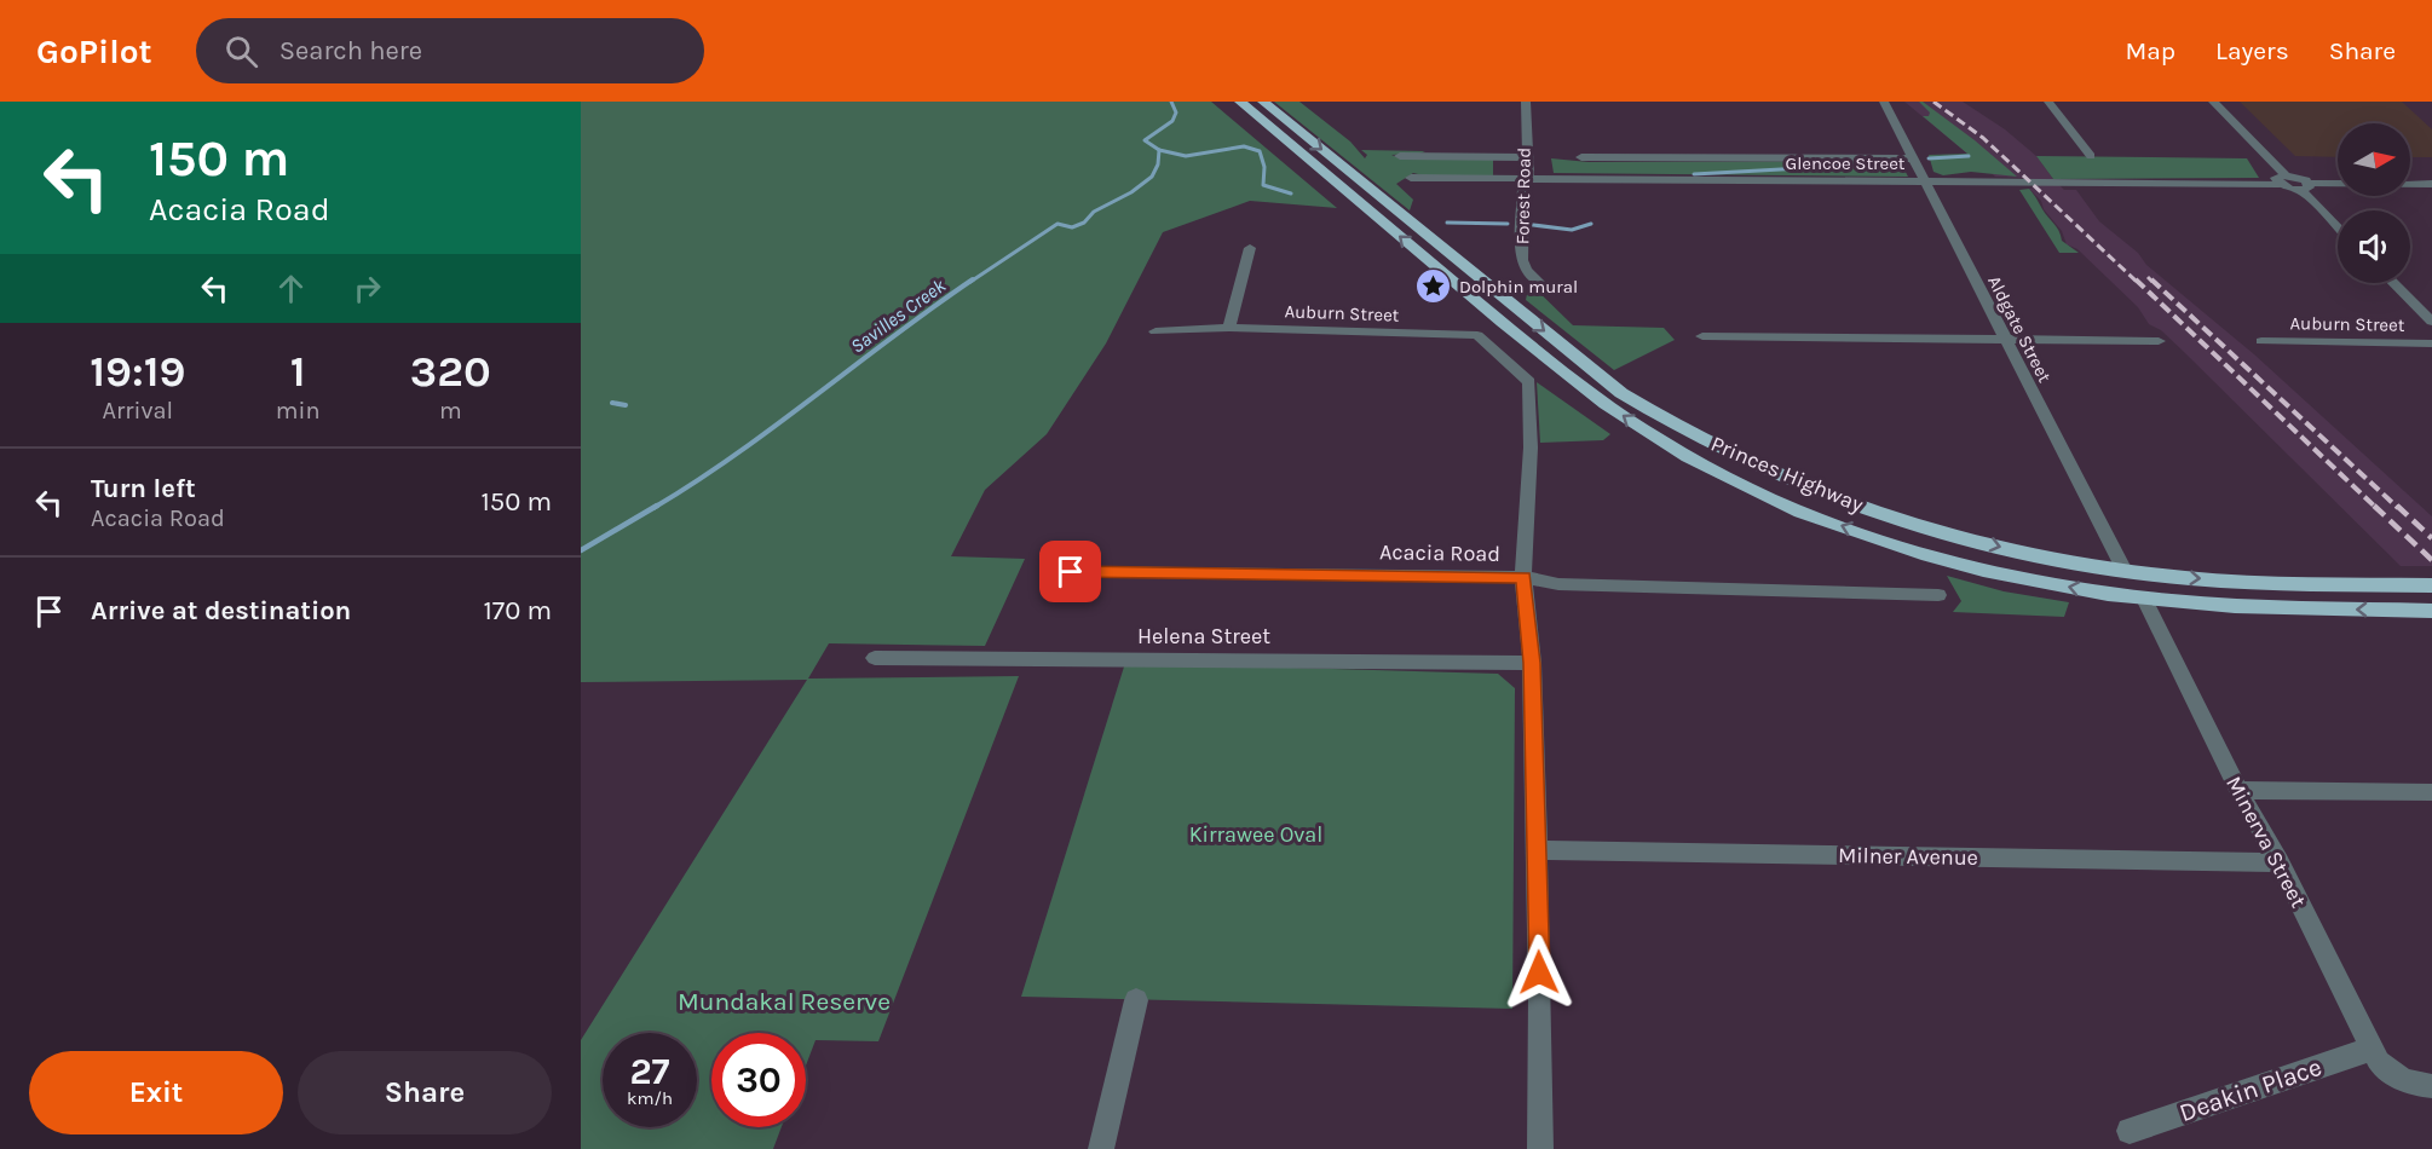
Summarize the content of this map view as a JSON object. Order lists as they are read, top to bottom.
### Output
{
  "streets": {
    "highway": ["Princes Highway"],
    "street": [
      "Glencoe Street",
      "Forest Road",
      "Auburn Street",
      "Aldgate Street",
      "Acacia Road",
      "Helena Street",
      "Minerva Street",
      "Milner Avenue",
      "Deakin Place"
    ]
  },
  "crossings": [
    ["Glencoe Street", "Forest Road"],
    ["Glencoe Street", "Aldgate Street"],
    ["Auburn Street", "Acacia Road"],
    ["Aldgate Street", "Princes Highway"],
    ["Princes Highway", "Minerva Street"],
    ["Minerva Street", "Milner Avenue"],
    ["Minerva Street", "Deakin Place"]
  ],
  "water": ["Savilles Creek"],
  "parks": ["Kirrawee Oval", "Mundakal Reserve"],
  "places": {
    "place": ["Dolphin mural"]
  },
  "north": "right",
  "page": {
    "header": "GoPilot",
    "search": "Search here",
    "nav": ["Map", "Layers", "Share"],
    "turn": ["150 m", "Acacia Road"],
    "eta": [
      "19:19",
      "Arrival",
      "1",
      "min",
      "320",
      "m"
    ],
    "list": [
      {
        "name": "Turn left",
        "note": "Acacia Road",
        "value": "150 m"
      },
      {
        "name": "Arrive at destination",
        "value": "170 m"
      }
    ],
    "speed": "27 km/h",
    "limit": "30",
    "buttons": ["Exit", "Share"]
  }
}
